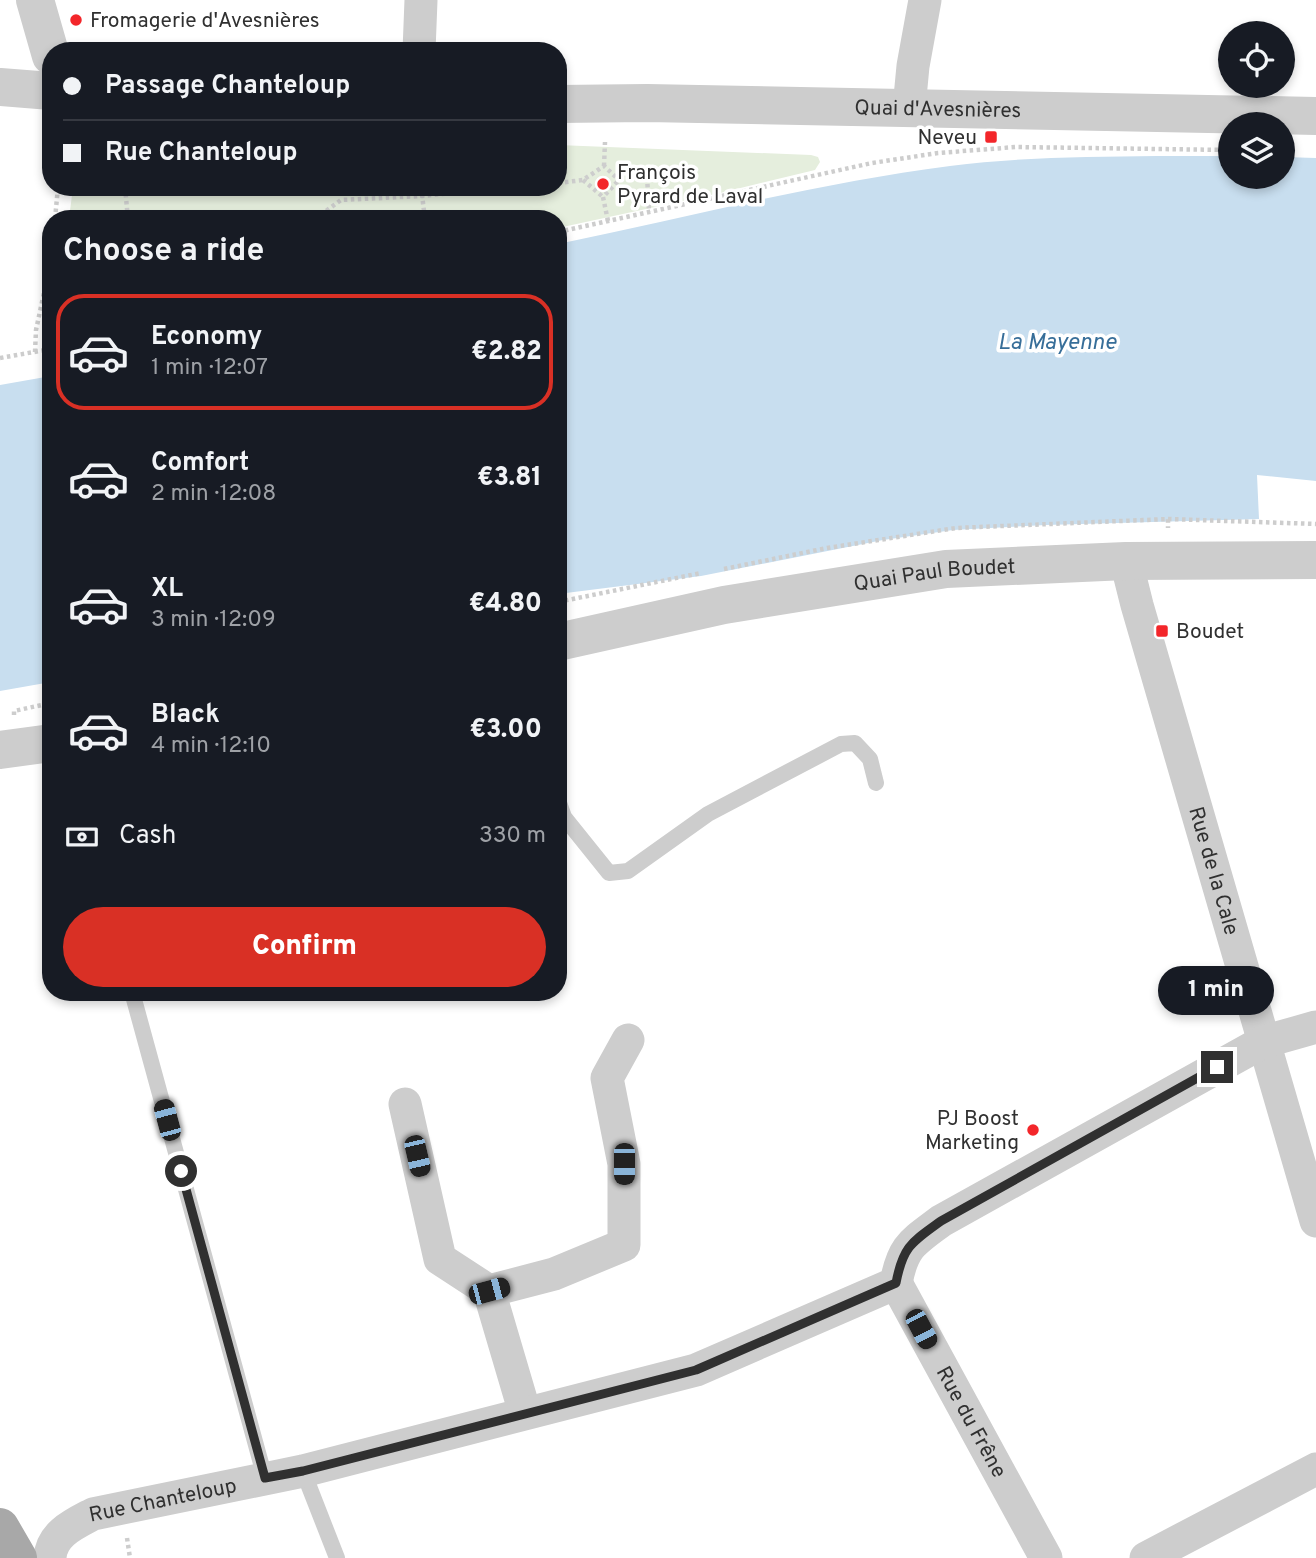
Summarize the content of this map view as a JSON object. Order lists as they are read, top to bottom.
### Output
{
  "streets": {
    "street": [
      "Quai d'Avesnières",
      "Quai Paul Boudet",
      "Rue de la Cale",
      "Rue du Frêne",
      "Rue Chanteloup"
    ]
  },
  "crossings": [
    ["Quai Paul Boudet", "Rue de la Cale"],
    ["Rue du Frêne", "Rue Chanteloup"]
  ],
  "water": ["La Mayenne"],
  "places": {
    "other": ["Fromagerie d'Avesnières", "François Pyrard de Laval", "PJ Boost Marketing"],
    "transit": ["Neveu", "Boudet"]
  },
  "page": {
    "banner": ["Passage Chanteloup", "Rue Chanteloup"],
    "heading": "Choose a ride",
    "list": [
      {
        "name": "Economy",
        "note": "1 min · 12:07",
        "value": "€2.82"
      },
      {
        "name": "Comfort",
        "note": "2 min · 12:08",
        "value": "€3.81"
      },
      {
        "name": "XL",
        "note": "3 min · 12:09",
        "value": "€4.80"
      },
      {
        "name": "Black",
        "note": "4 min · 12:10",
        "value": "€3.00"
      }
    ],
    "pay": ["Cash", "330 m"],
    "buttons": "Confirm",
    "bubble": "1 min"
  }
}
